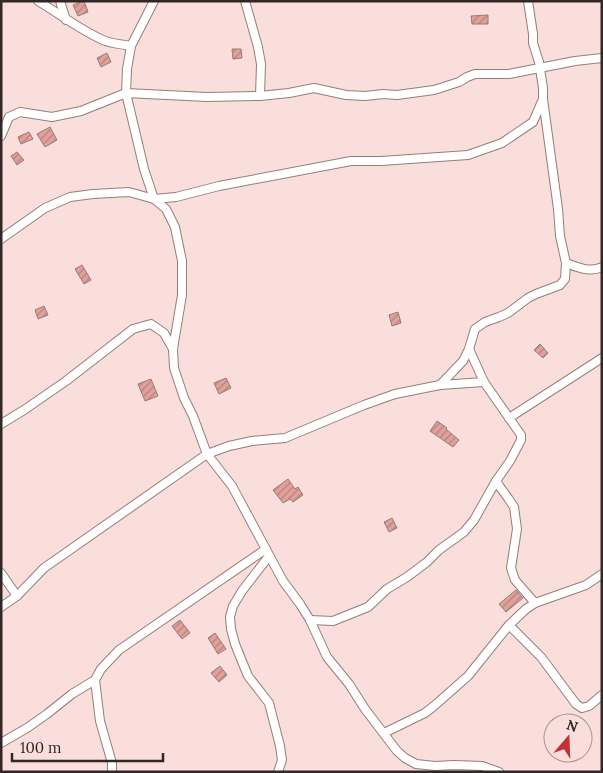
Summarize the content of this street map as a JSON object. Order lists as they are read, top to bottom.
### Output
{
  "scale_bar": "100 m",
  "north": "top"
}
